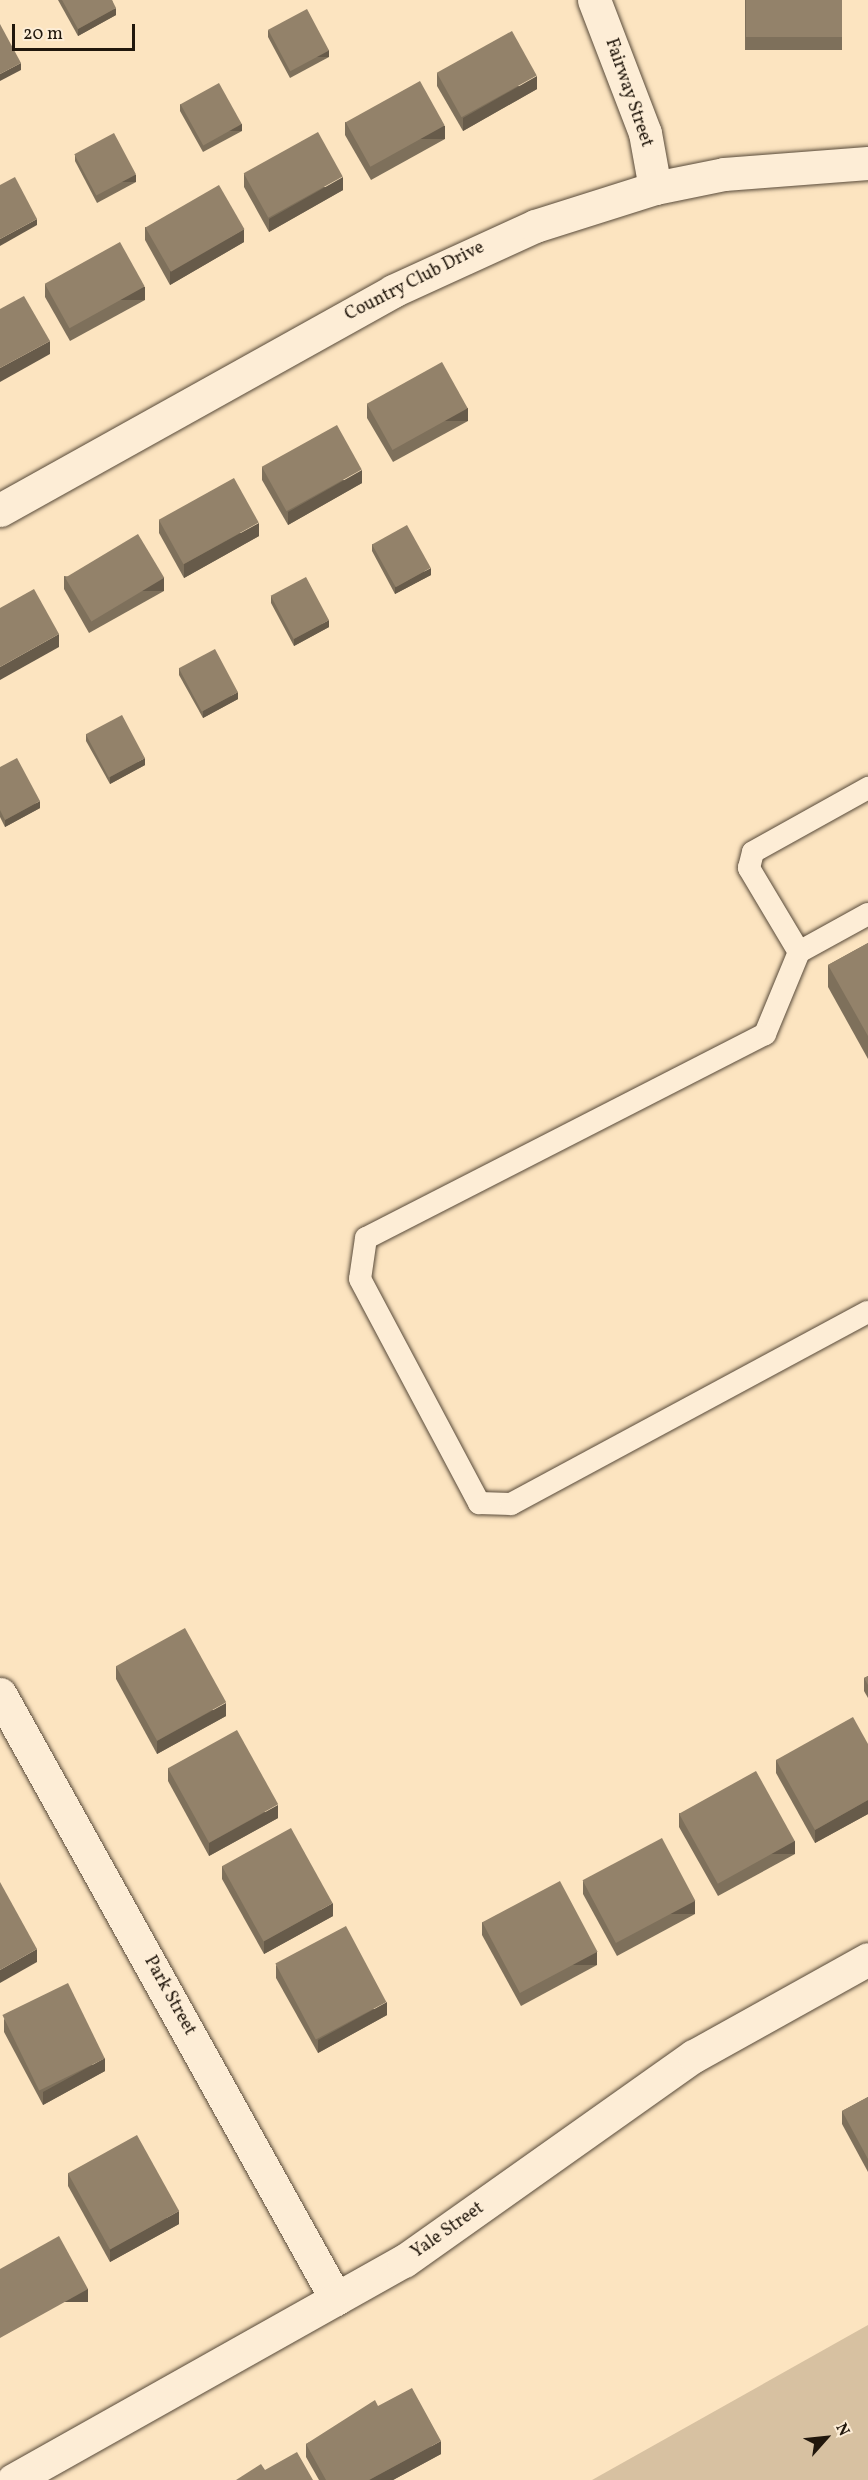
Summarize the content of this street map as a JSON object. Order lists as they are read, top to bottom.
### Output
{
  "streets": {
    "street": [
      "Fairway Street",
      "Country Club Drive",
      "Park Street",
      "Yale Street"
    ]
  },
  "crossings": [
    ["Fairway Street", "Country Club Drive"],
    ["Park Street", "Yale Street"]
  ],
  "scale_bar": "20 m",
  "north": "top right"
}
